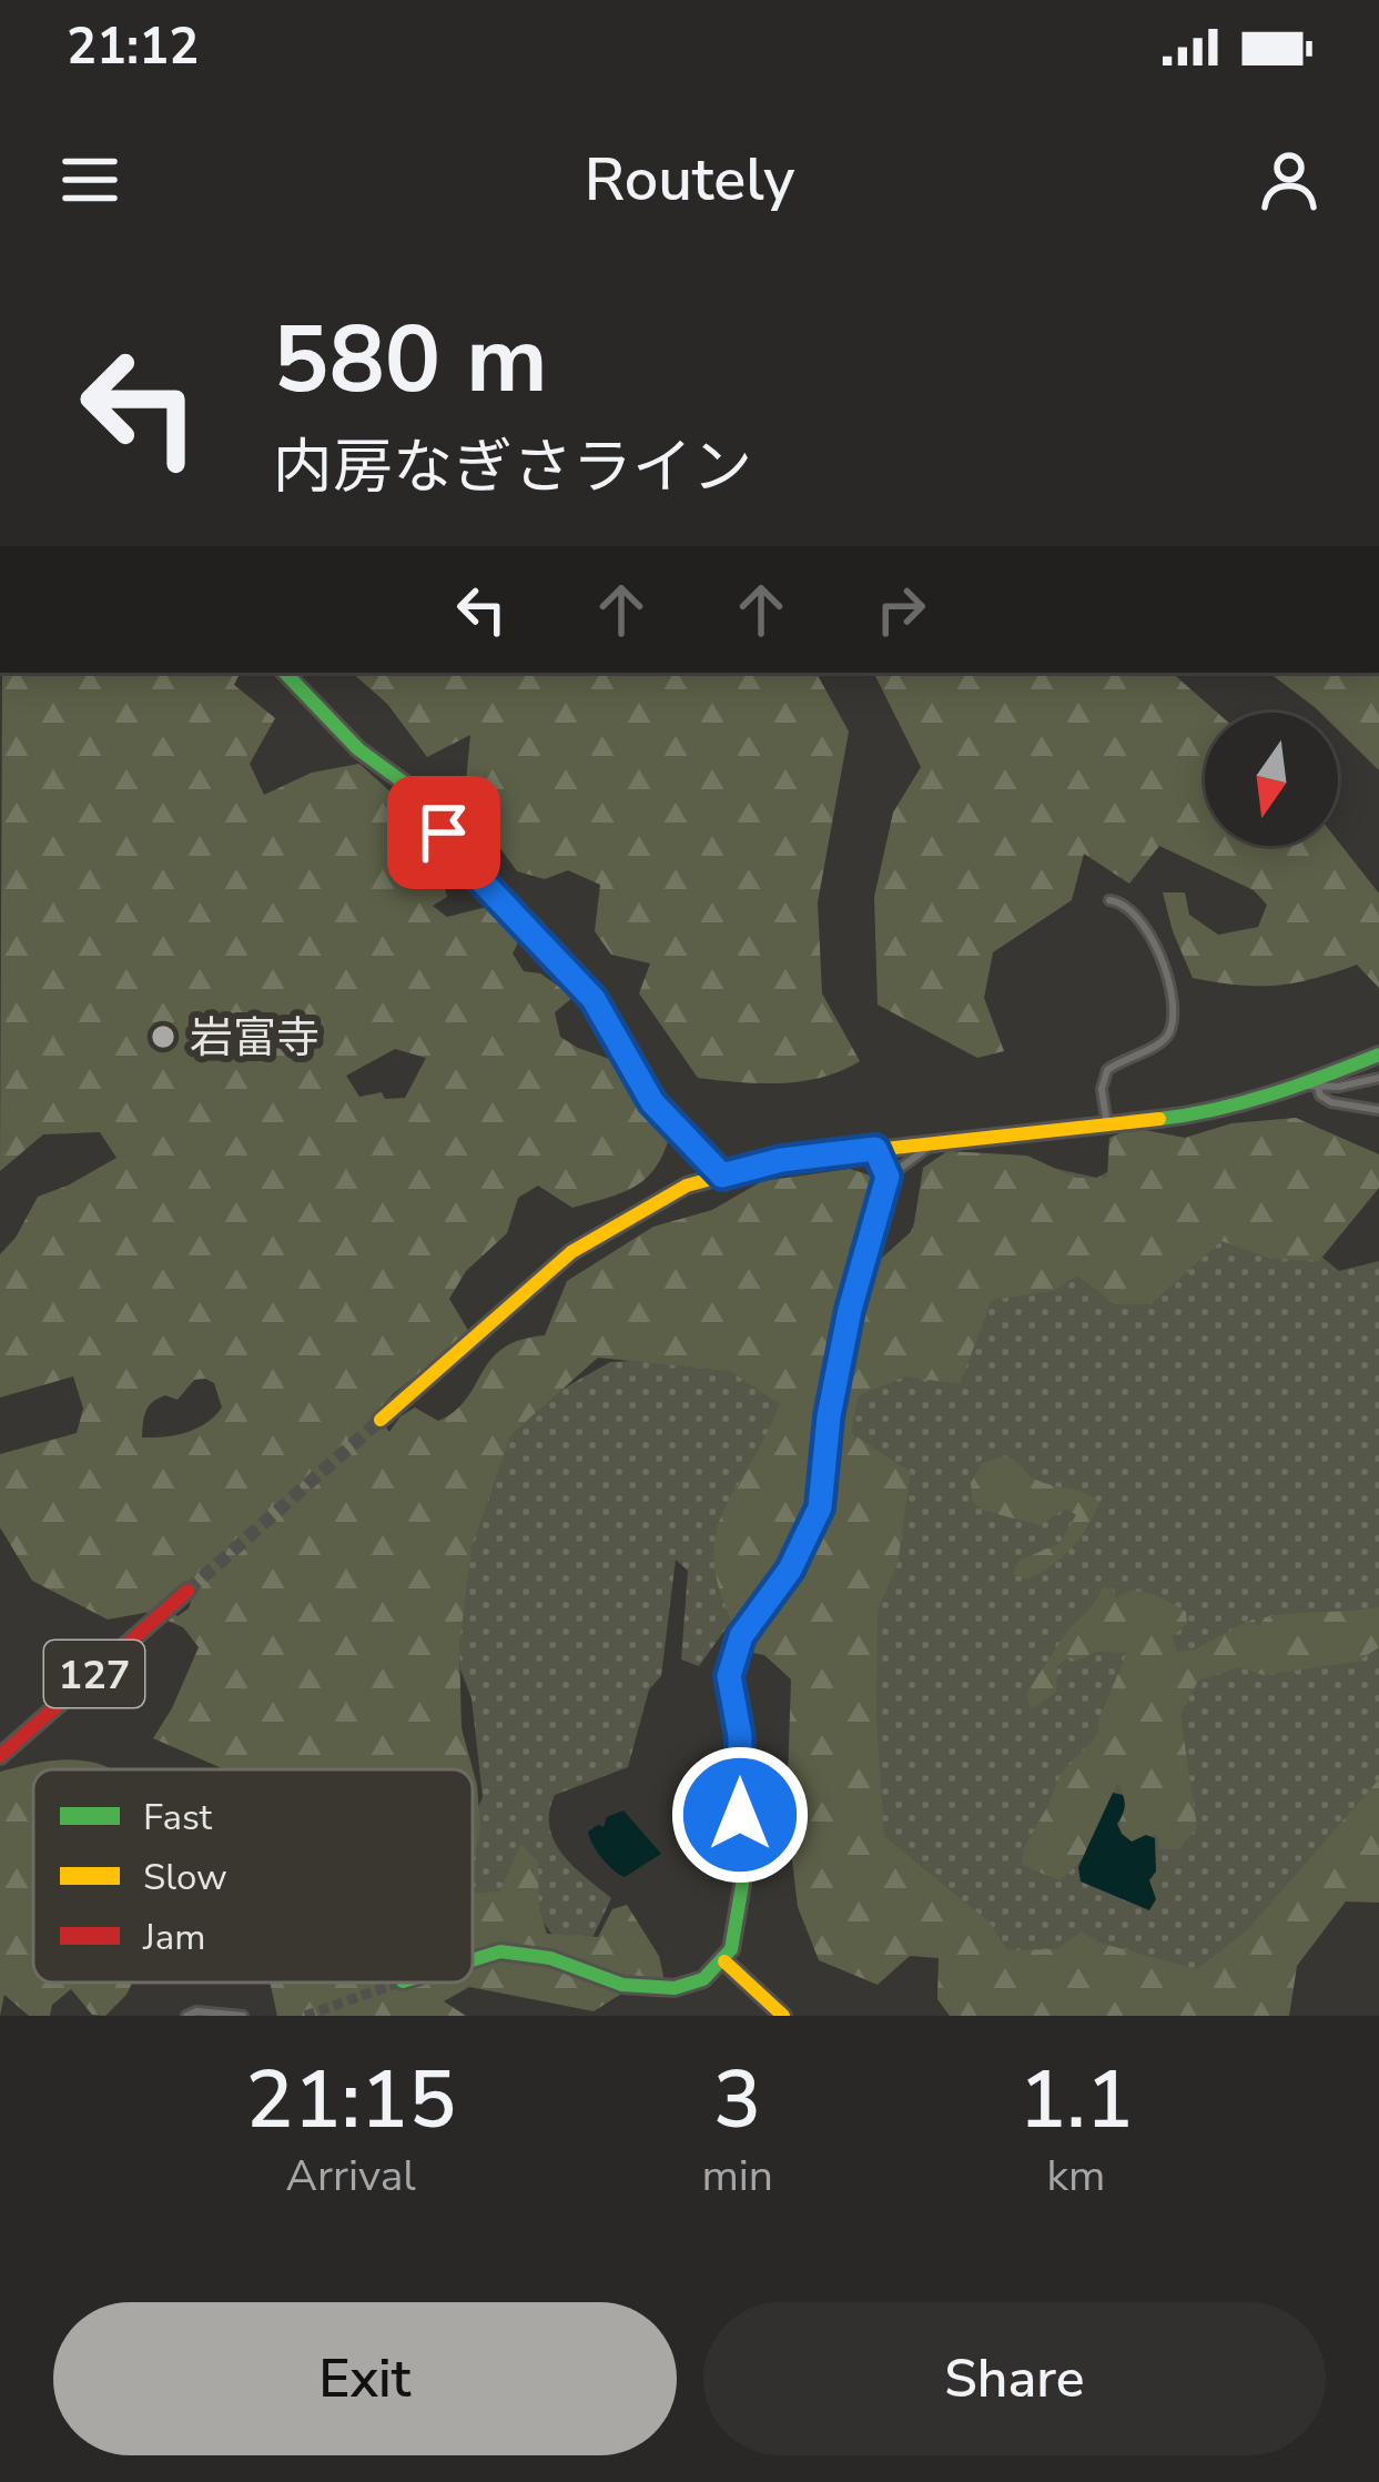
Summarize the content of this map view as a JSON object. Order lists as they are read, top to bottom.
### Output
{
  "streets": {
    "main road": ["127"]
  },
  "places": ["岩富寺"],
  "legend": ["Fast", "Slow", "Jam"],
  "north": "bottom",
  "page": {
    "status": "21:12",
    "header": "Routely",
    "turn": ["580 m", "内房なぎさライン"],
    "eta": [
      "21:15",
      "Arrival",
      "3",
      "min",
      "1.1",
      "km"
    ],
    "buttons": ["Exit", "Share"]
  }
}
